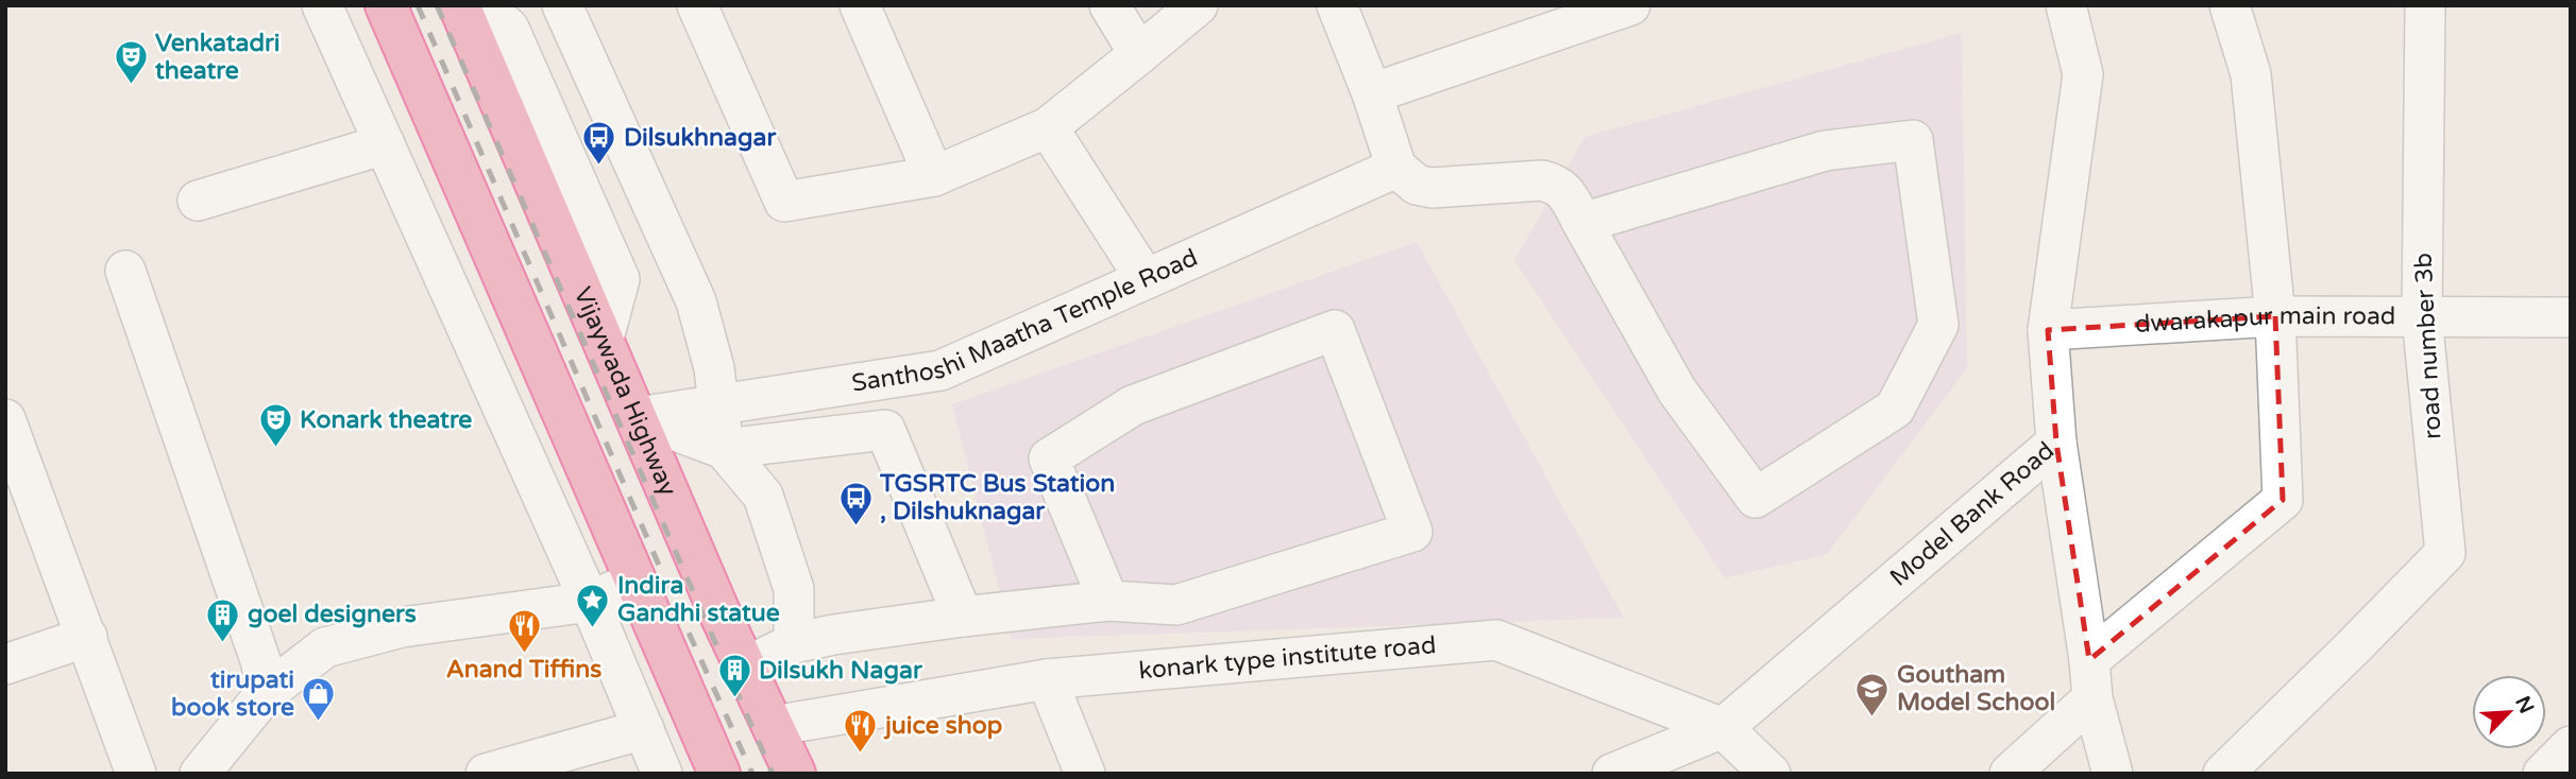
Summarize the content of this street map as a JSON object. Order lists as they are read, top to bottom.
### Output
{
  "streets": {
    "highway": ["Vijaywada Highway"],
    "street": [
      "Santhoshi Maatha Temple Road",
      "dwarakapur main road",
      "road number 3b",
      "Model Bank Road",
      "konark type institute road"
    ]
  },
  "crossings": [
    ["Santhoshi Maatha Temple Road", "Vijaywada Highway"],
    ["dwarakapur main road", "road number 3b"],
    ["dwarakapur main road", "Model Bank Road"],
    ["Vijaywada Highway", "konark type institute road"],
    ["Model Bank Road", "konark type institute road"]
  ],
  "places": {
    "theatre": ["Venkatadri theatre", "Konark theatre"],
    "bus stop": ["Dilsukhnagar", "TGSRTC Bus Station , Dilshuknagar"],
    "place": ["Indira Gandhi statue"],
    "building": ["goel designers", "Dilsukh Nagar"],
    "restaurant": ["Anand Tiffins", "juice shop"],
    "school or university": ["Goutham Model School"],
    "shop": ["tirupati book store"]
  },
  "north": "top right"
}
